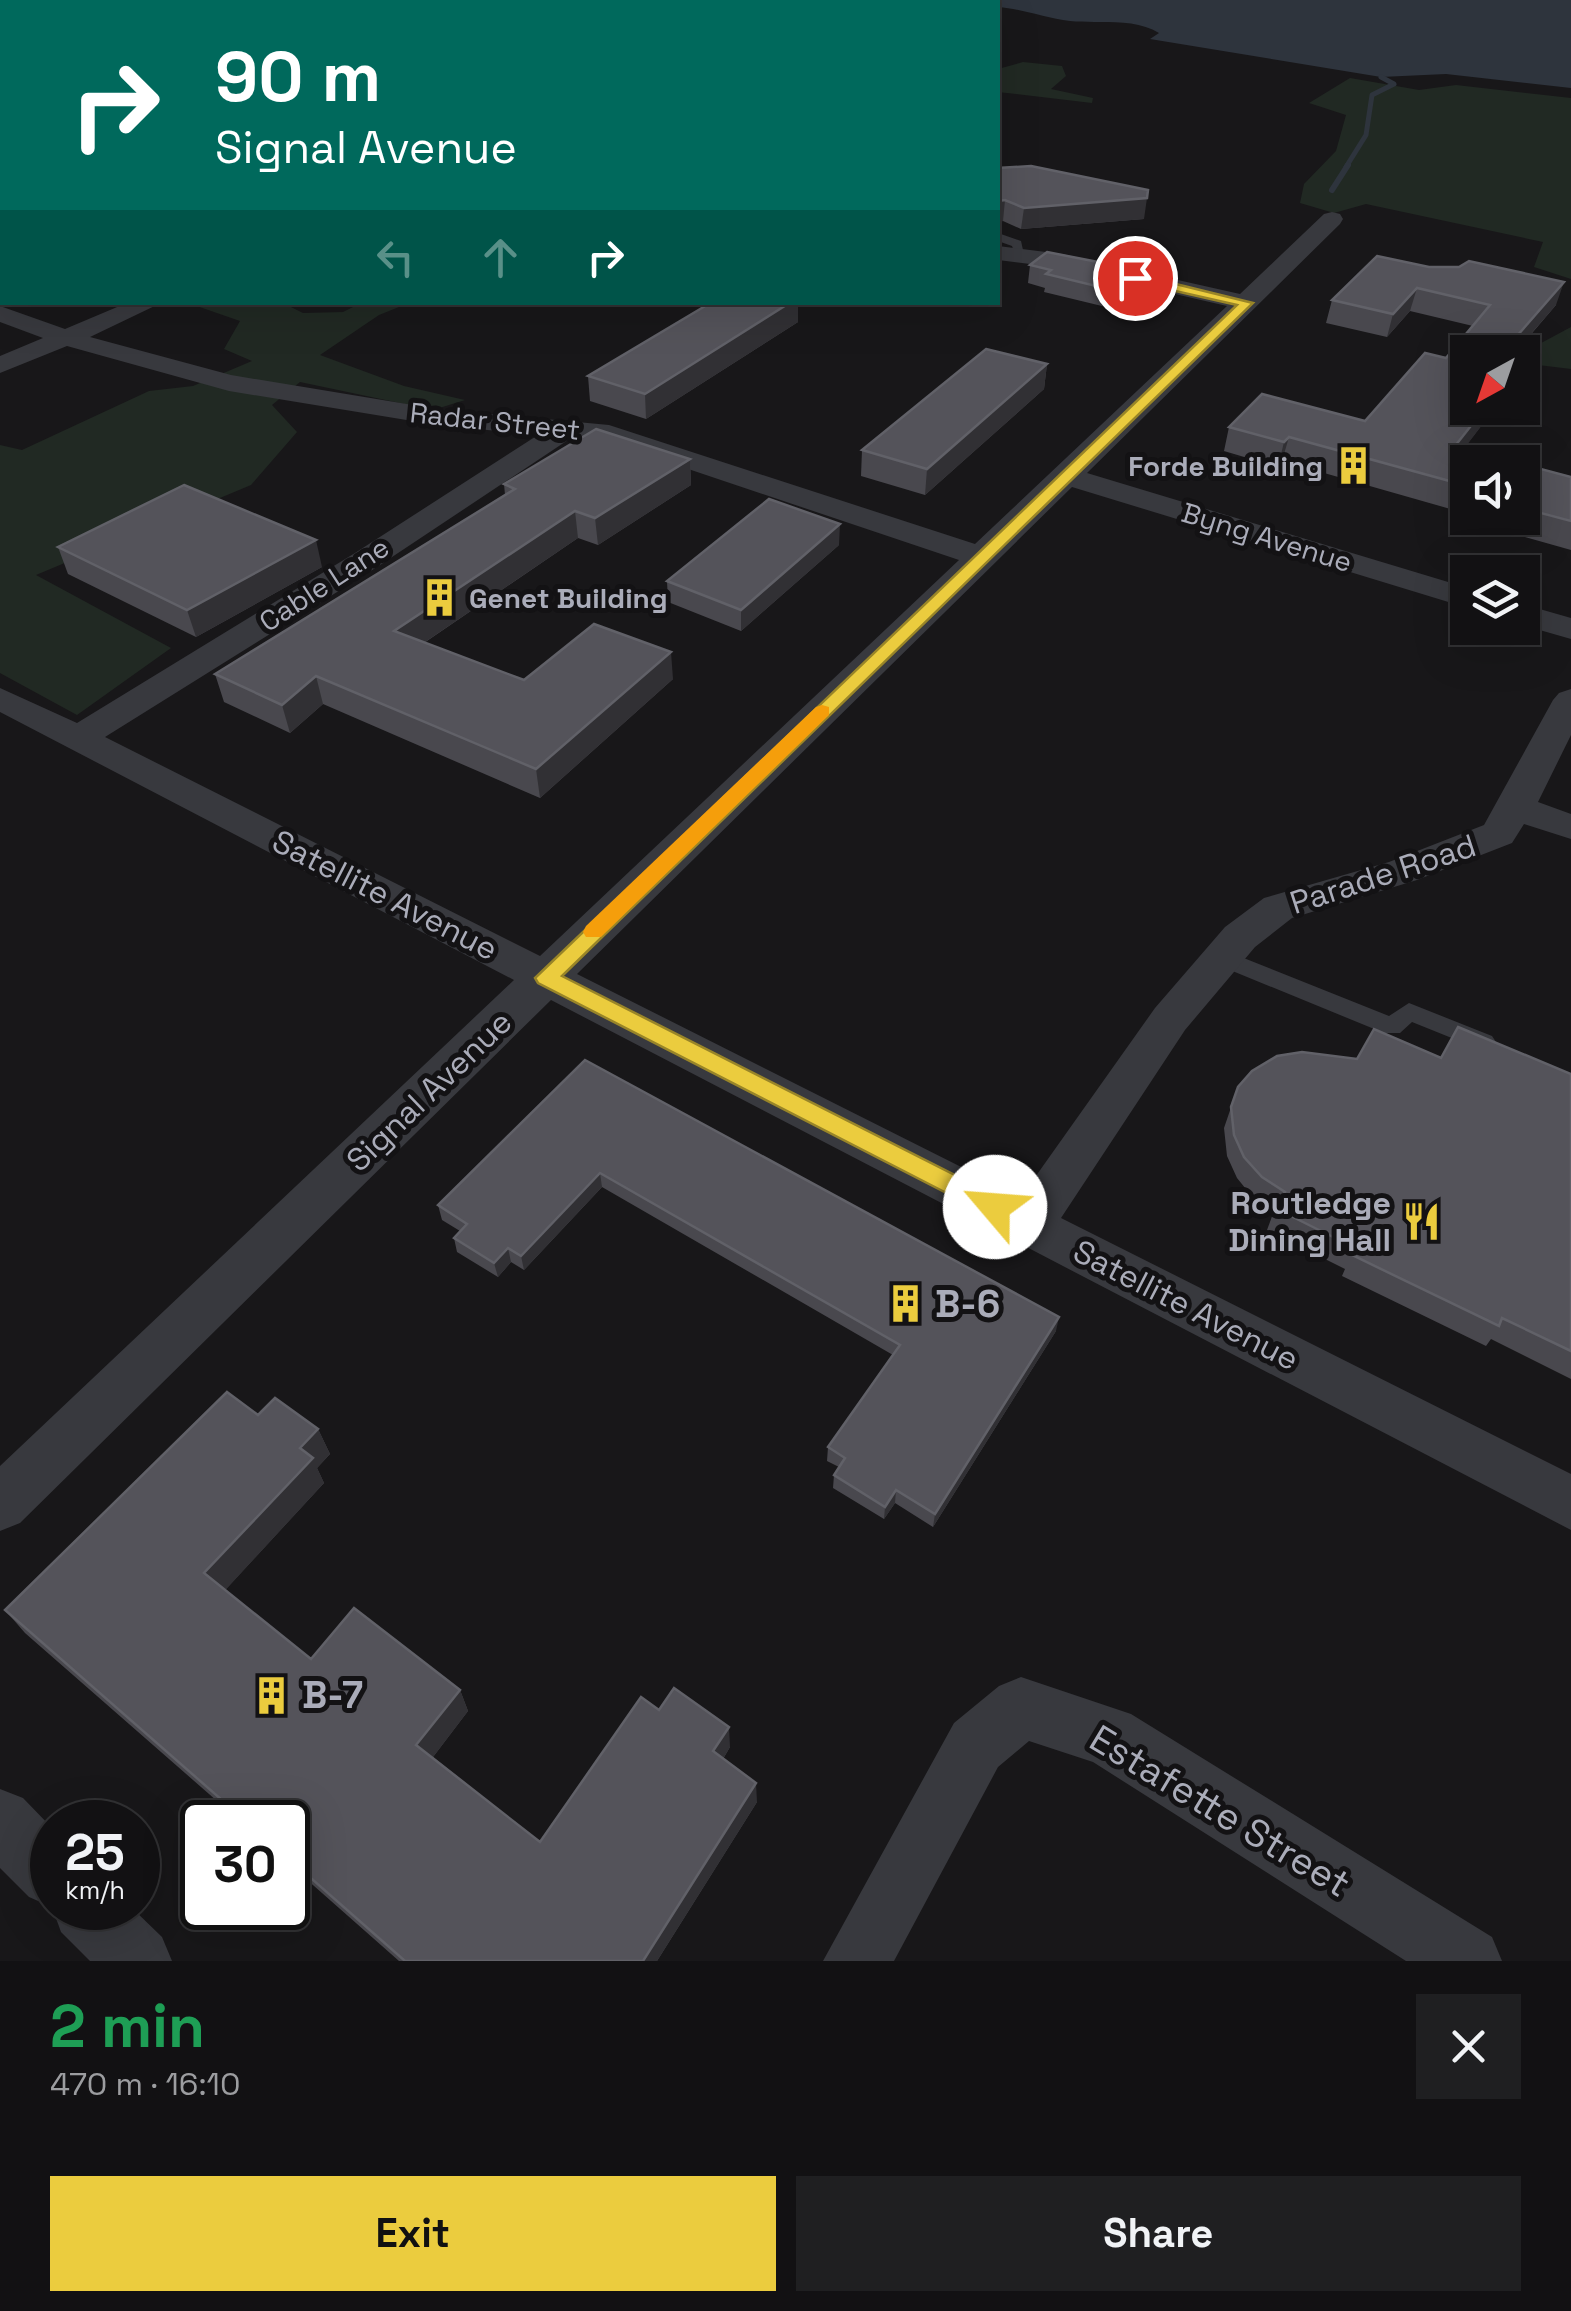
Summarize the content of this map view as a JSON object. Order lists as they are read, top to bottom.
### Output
{
  "streets": {
    "street": [
      "Radar Street",
      "Byng Avenue",
      "Cable Lane",
      "Parade Road",
      "Satellite Avenue",
      "Signal Avenue",
      "Estafette Street"
    ]
  },
  "crossings": [
    ["Radar Street", "Cable Lane"],
    ["Radar Street", "Signal Avenue"],
    ["Byng Avenue", "Signal Avenue"],
    ["Cable Lane", "Satellite Avenue"],
    ["Parade Road", "Satellite Avenue"],
    ["Satellite Avenue", "Signal Avenue"]
  ],
  "places": {
    "building": [
      "Forde Building",
      "Genet Building",
      "B-6",
      "B-7"
    ],
    "restaurant": ["Routledge Dining Hall"]
  },
  "north": "bottom left",
  "page": {
    "turn": ["90 m", "Signal Avenue"],
    "speed": "25 km/h",
    "limit": "30",
    "heading": ["2 min", "470 m · 16:10"],
    "buttons": ["Exit", "Share"]
  }
}
